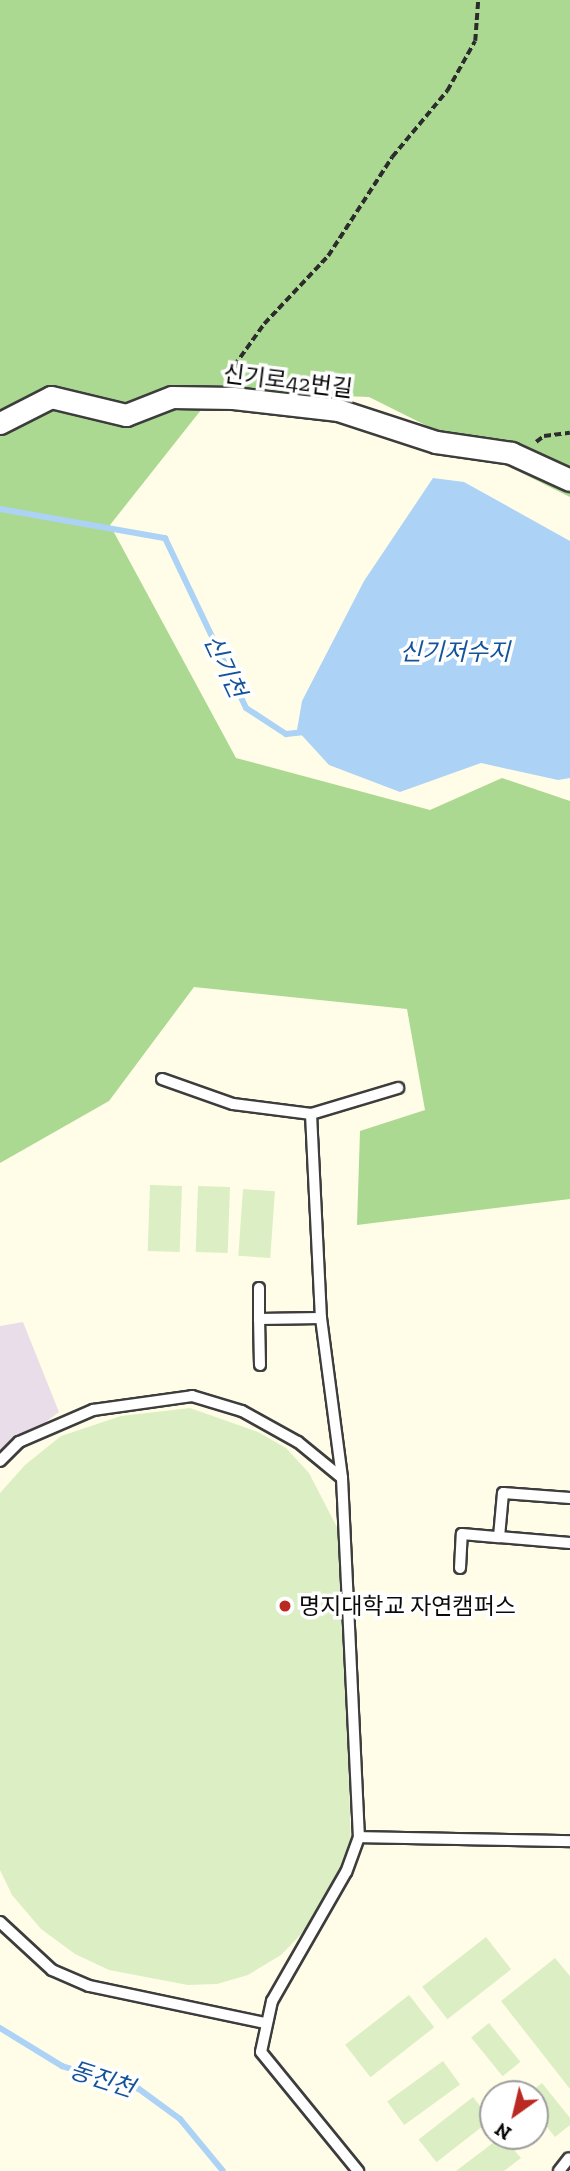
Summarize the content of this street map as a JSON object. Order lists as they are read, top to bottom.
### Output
{
  "streets": {
    "street": ["신기로42번길"]
  },
  "water": ["신기저수지", "신기천", "동진천"],
  "places": ["명지대학교 자연캠퍼스"],
  "north": "bottom left"
}
